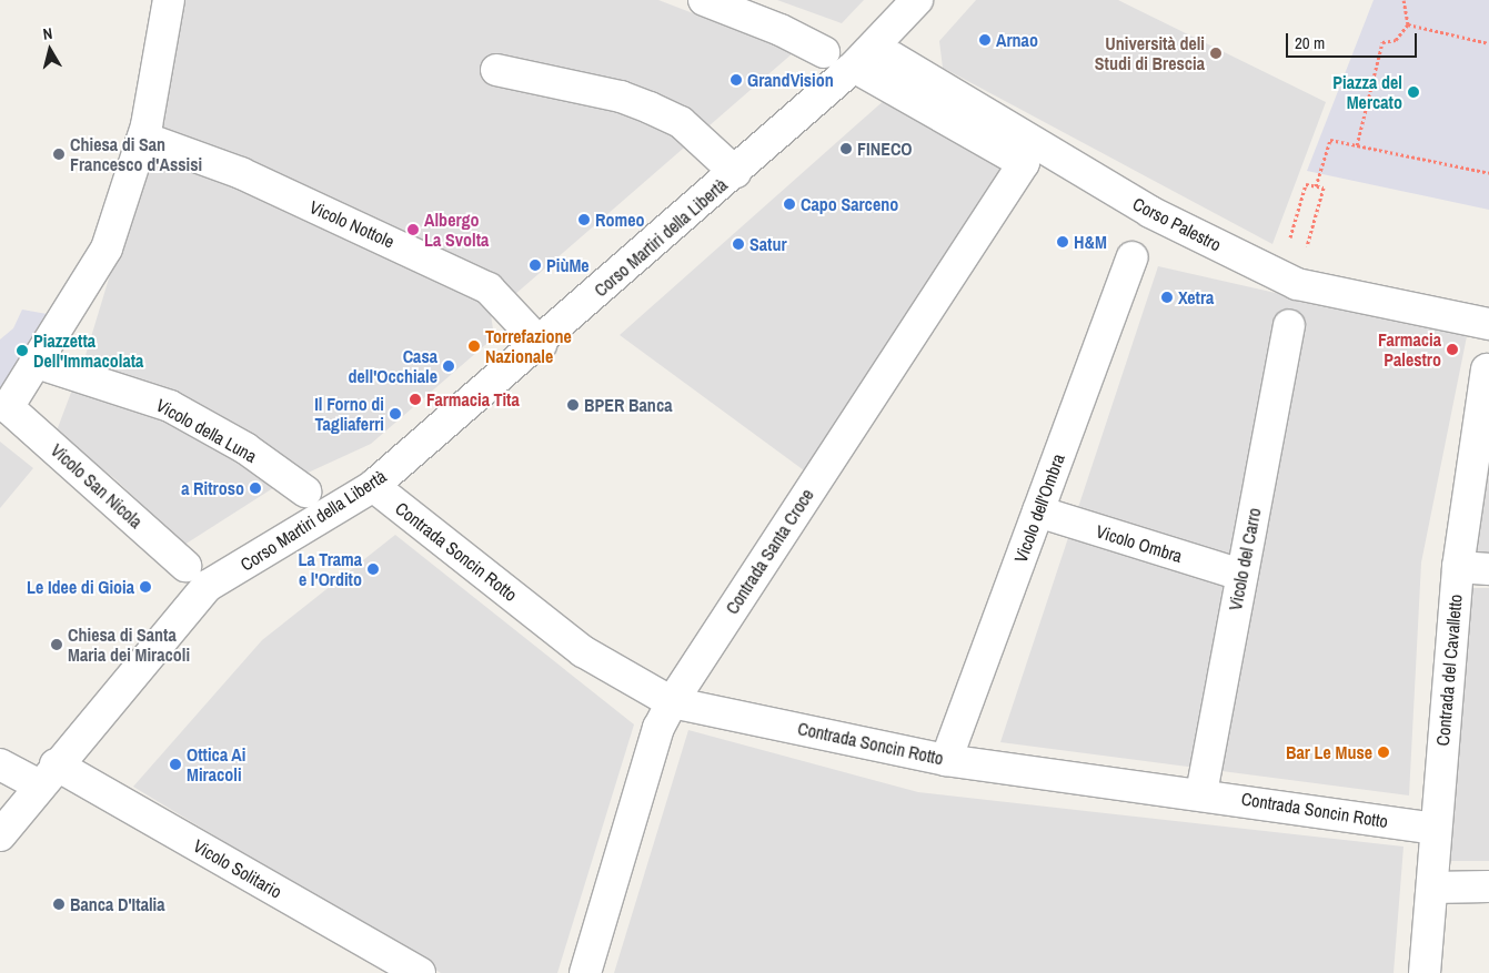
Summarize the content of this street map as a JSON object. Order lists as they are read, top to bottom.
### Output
{
  "streets": {
    "street": [
      "Vicolo Nottole",
      "Corso Palestro",
      "Corso Martiri della Libertà",
      "Vicolo della Luna",
      "Vicolo San Nicola",
      "Vicolo dell'Ombra",
      "Vicolo Ombra",
      "Contrada Soncin Rotto",
      "Contrada Santa Croce",
      "Vicolo del Carro",
      "Contrada del Cavalletto",
      "Vicolo Solitario"
    ]
  },
  "crossings": [
    ["Vicolo Nottole", "Corso Martiri della Libertà"],
    ["Corso Martiri della Libertà", "Contrada Soncin Rotto"],
    ["Corso Martiri della Libertà", "Contrada Santa Croce"],
    ["Corso Martiri della Libertà", "Vicolo Solitario"],
    ["Vicolo dell'Ombra", "Vicolo Ombra"],
    ["Vicolo dell'Ombra", "Contrada Soncin Rotto"],
    ["Vicolo Ombra", "Vicolo del Carro"],
    ["Contrada Soncin Rotto", "Contrada Santa Croce"],
    ["Contrada Soncin Rotto", "Vicolo del Carro"],
    ["Contrada Soncin Rotto", "Contrada del Cavalletto"]
  ],
  "places": [
    "Arnao",
    "Università deli Studi di Brescia",
    "GrandVision",
    "Piazza del Mercato",
    "FINECO",
    "Chiesa di San Francesco d'Assisi",
    "Capo Sarceno",
    "Romeo",
    "Albergo La Svolta",
    "H&M",
    "Satur",
    "PiùMe",
    "Xetra",
    "Torrefazione Nazionale",
    "Farmacia Palestro",
    "Piazzetta Dell'Immacolata",
    "Casa dell'Occhiale",
    "Farmacia Tita",
    "BPER Banca",
    "Il Forno di Tagliaferri",
    "a Ritroso",
    "La Trama e l'Ordito",
    "Le Idee di Gioia",
    "Chiesa di Santa Maria dei Miracoli",
    "Bar Le Muse",
    "Ottica Ai Miracoli",
    "Banca D'Italia"
  ],
  "scale_bar": "20 m",
  "north": "top"
}
